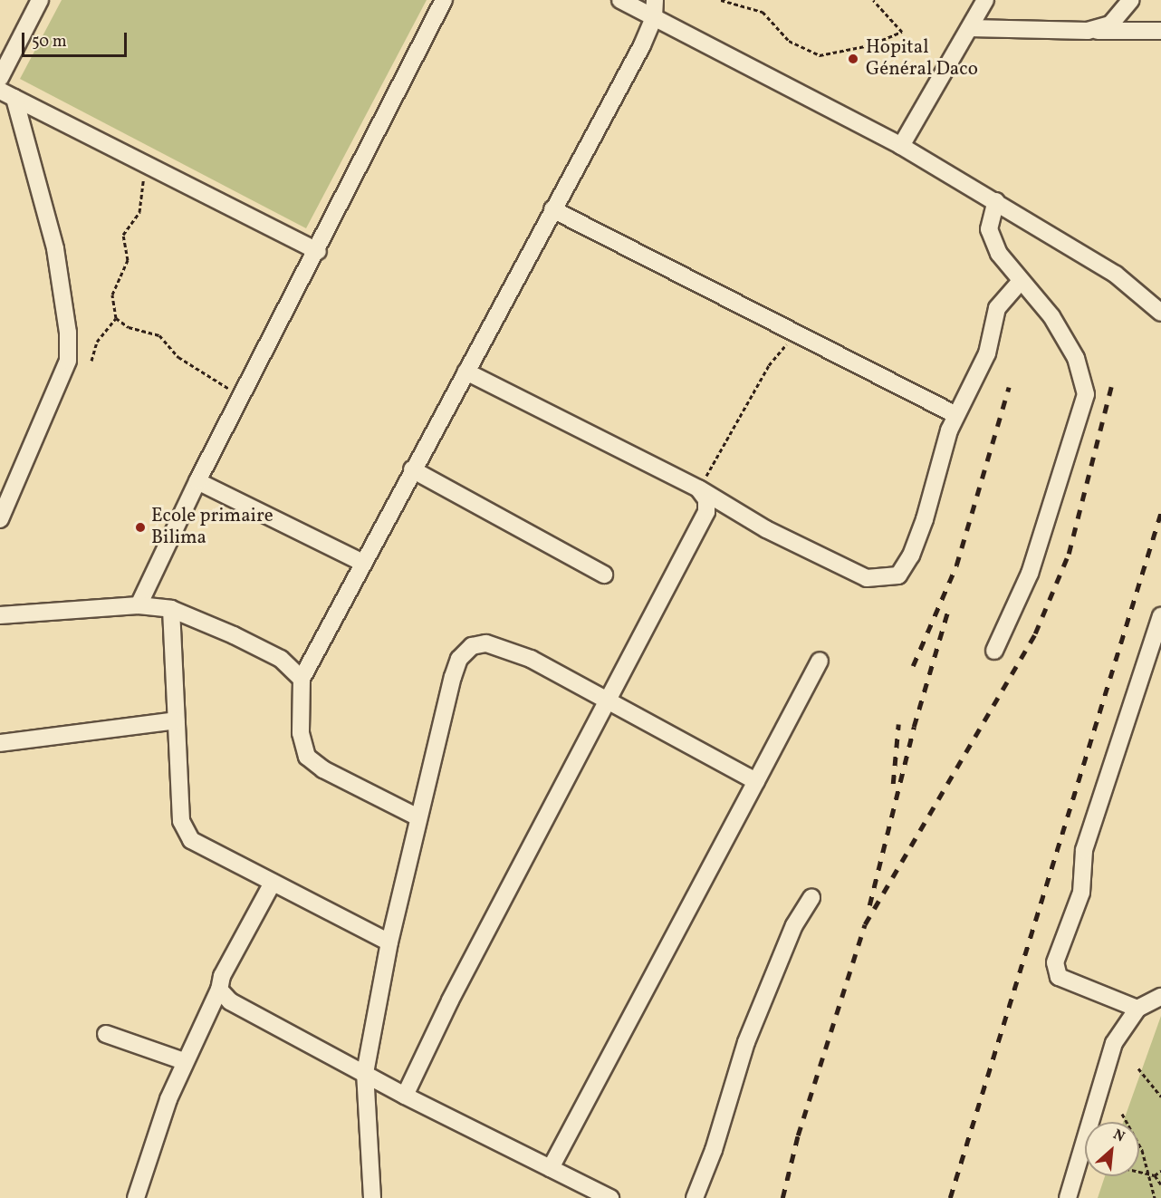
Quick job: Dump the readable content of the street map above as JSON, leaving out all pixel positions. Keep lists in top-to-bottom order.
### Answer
{
  "places": ["Hopital Général Daco", "Ecole primaire Bilima"],
  "scale_bar": "50 m",
  "north": "top right"
}
